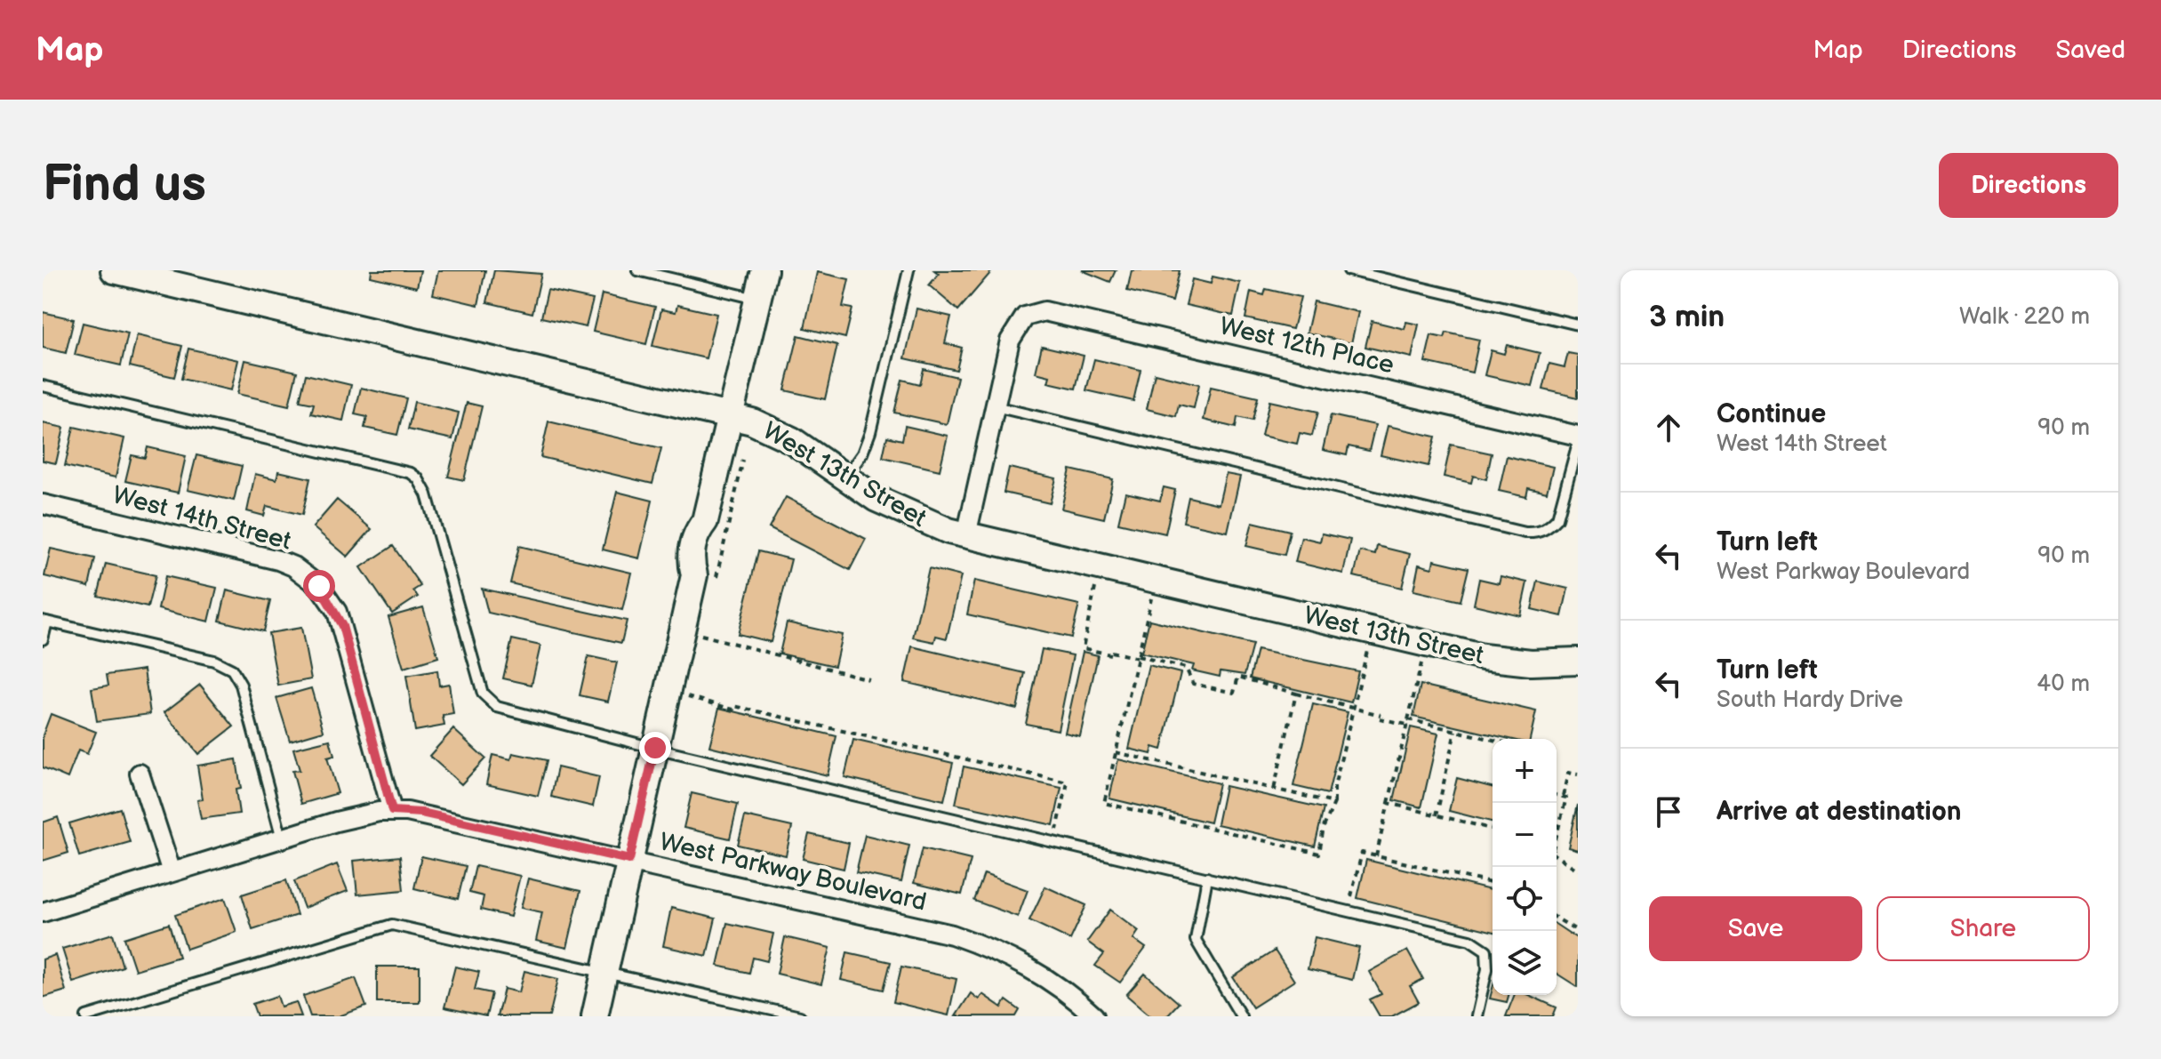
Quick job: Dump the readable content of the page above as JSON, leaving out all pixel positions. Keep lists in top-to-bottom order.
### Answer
{
  "streets": {
    "street": [
      "West 12th Place",
      "West 13th Street",
      "West 14th Street",
      "West Parkway Boulevard"
    ]
  },
  "crossings": [
    ["West 14th Street", "West Parkway Boulevard"]
  ],
  "page": {
    "header": "Map",
    "nav": ["Map", "Directions", "Saved"],
    "buttons": [
      "Directions",
      ["Save", "Share"]
    ],
    "title": "Find us",
    "heading": ["3 min", "Walk · 220 m"],
    "list": [
      ["Continue", "West 14th Street", "90 m"],
      ["Turn left", "West Parkway Boulevard", "90 m"],
      ["Turn left", "South Hardy Drive", "40 m"],
      "Arrive at destination"
    ],
    "map_buttons": ["+", "−"]
  }
}
